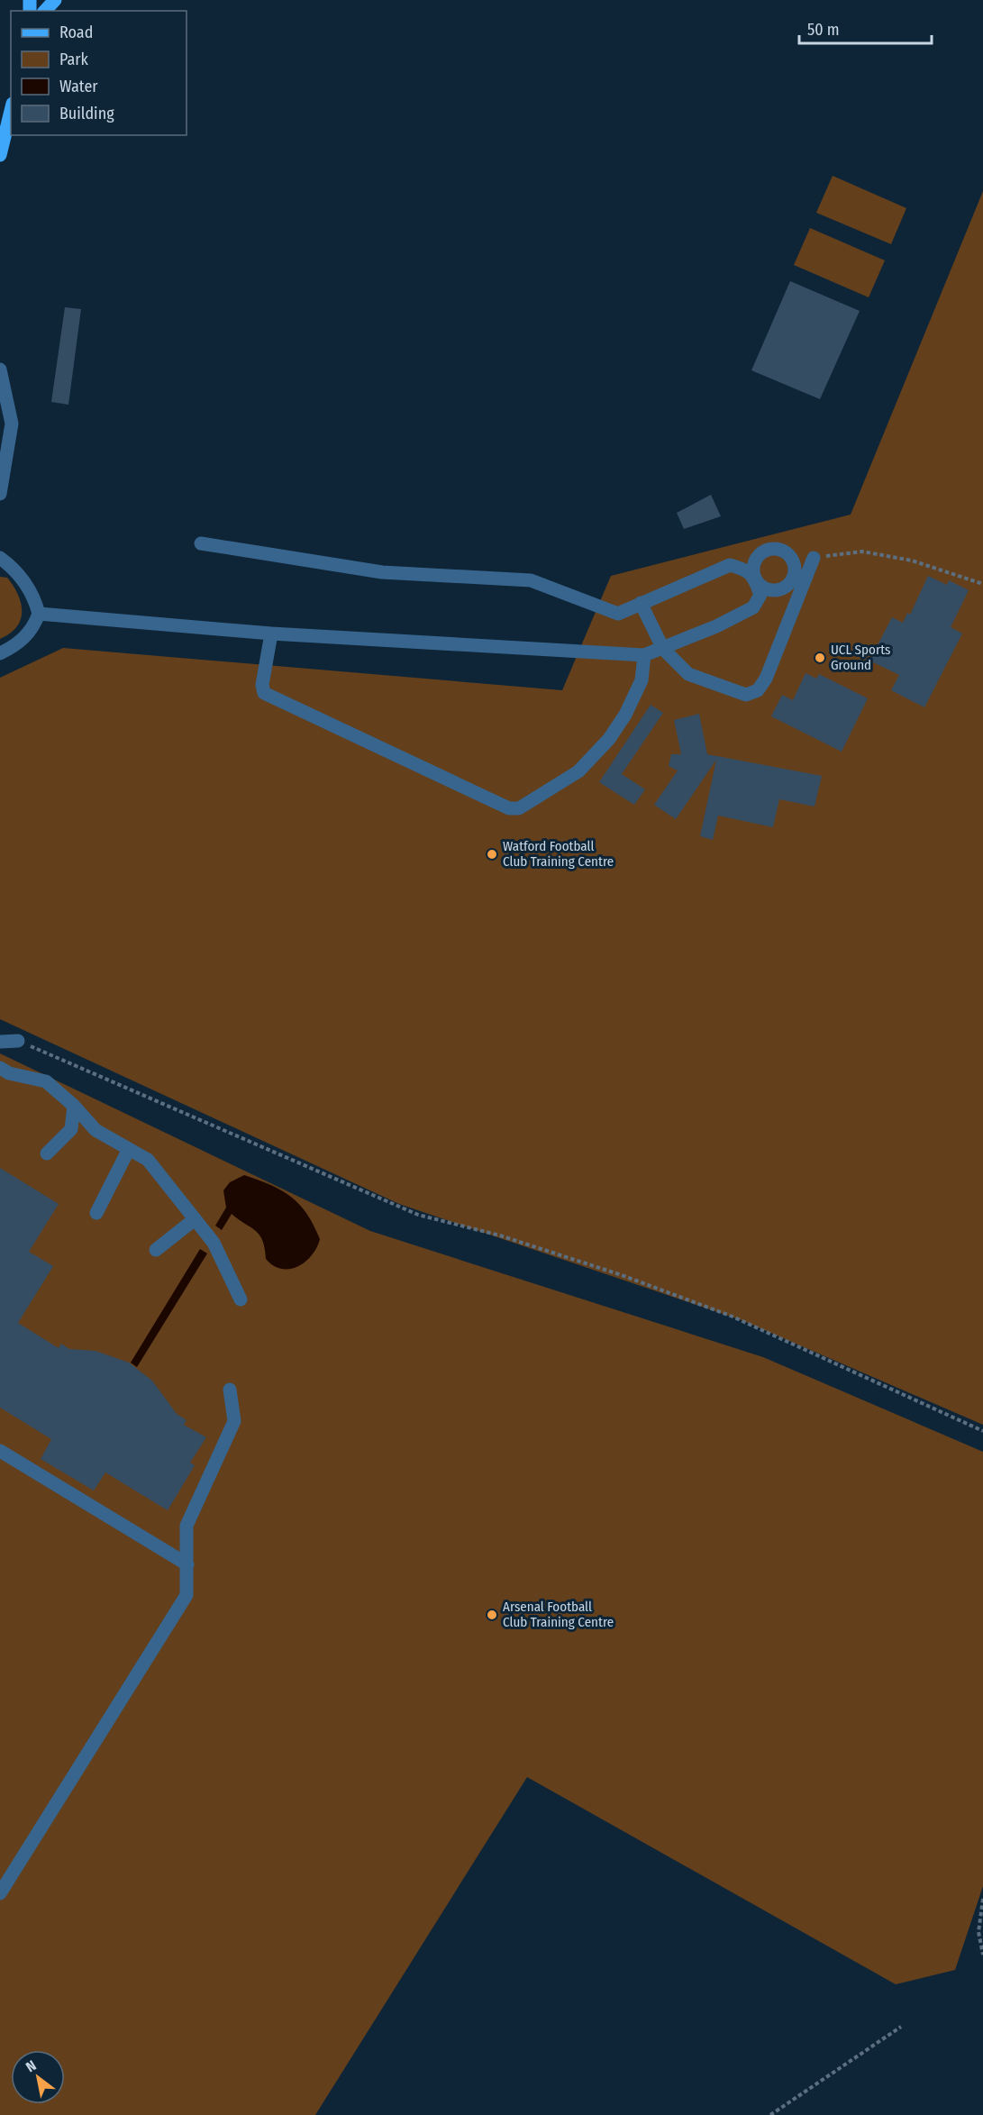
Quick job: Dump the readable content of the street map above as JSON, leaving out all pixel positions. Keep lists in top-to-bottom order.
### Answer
{
  "places": ["UCL Sports Ground", "Watford Football Club Training Centre", "Arsenal Football Club Training Centre"],
  "legend": [
    "Road",
    "Park",
    "Water",
    "Building"
  ],
  "scale_bar": "50 m",
  "north": "top left"
}
